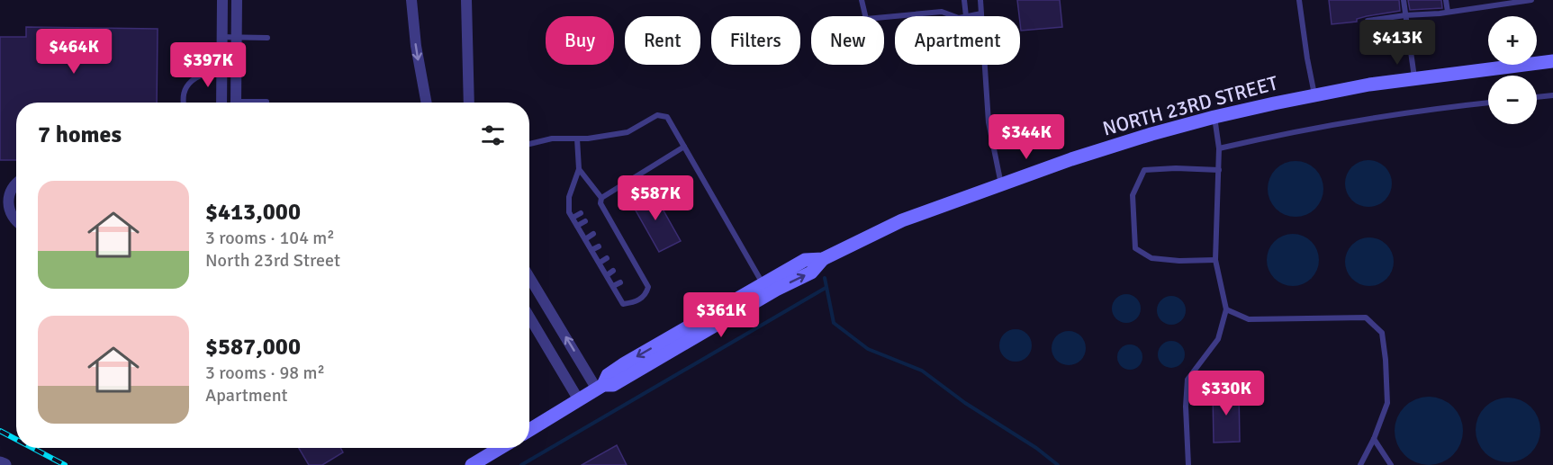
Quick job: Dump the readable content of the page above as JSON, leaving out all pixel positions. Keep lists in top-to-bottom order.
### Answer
{
  "streets": {
    "main road": ["NORTH 23RD STREET"]
  },
  "page": {
    "map_buttons": ["+", "−"],
    "chip": [
      "Buy",
      "Rent",
      "Filters",
      "New",
      "Apartment"
    ],
    "price": [
      "$413K",
      "$464K",
      "$397K",
      "$344K",
      "$587K",
      "$361K",
      "$330K"
    ],
    "heading": "7 homes",
    "list": [
      {
        "name": "$413,000",
        "note": "3 rooms · 104 m² · North 23rd Street"
      },
      {
        "name": "$587,000",
        "note": "3 rooms · 98 m² · Apartment"
      }
    ]
  }
}
